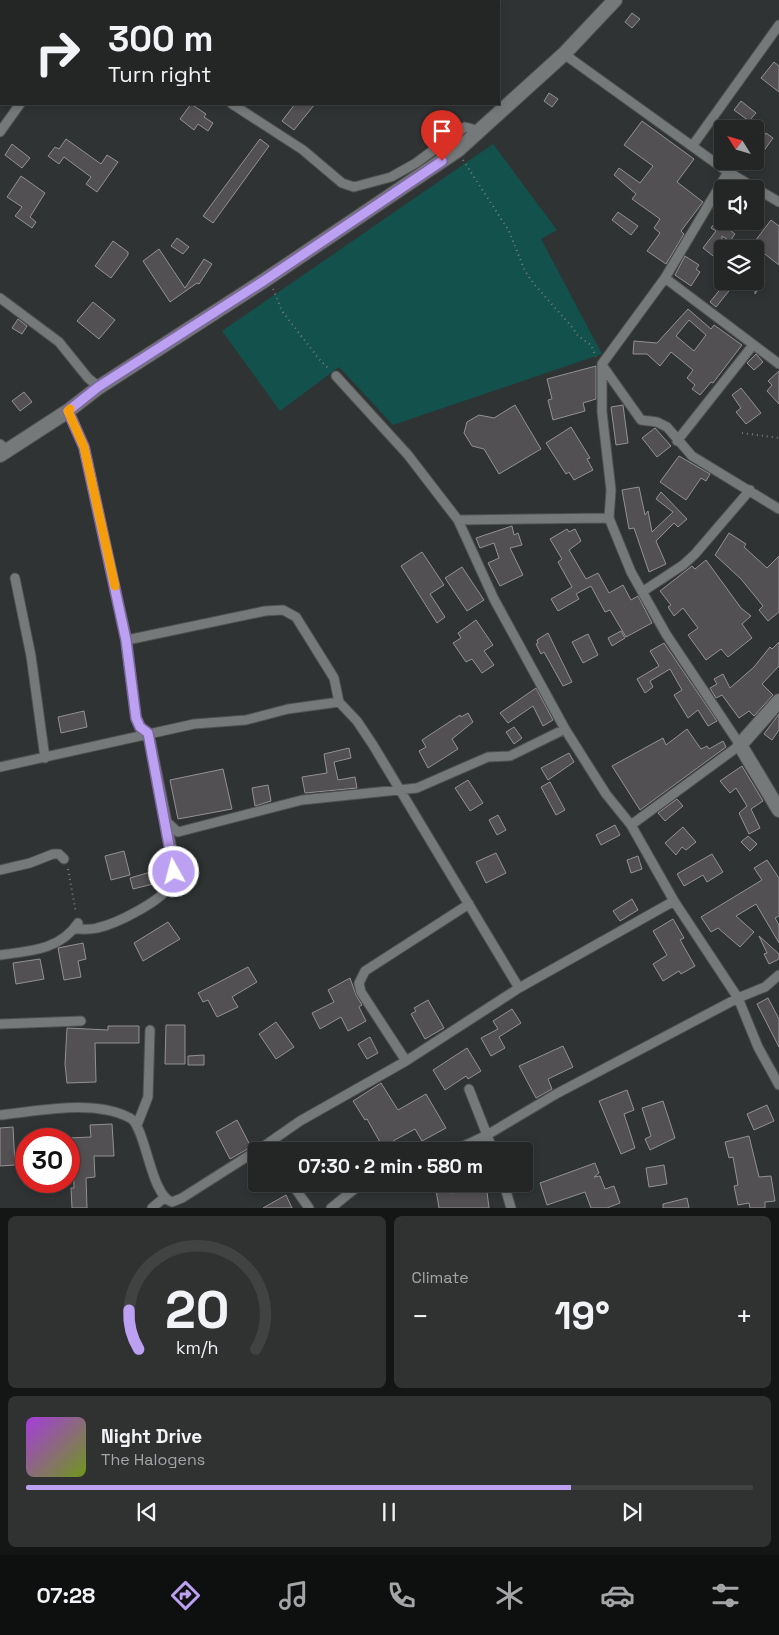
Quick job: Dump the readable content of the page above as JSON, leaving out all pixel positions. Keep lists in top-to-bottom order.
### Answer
{
  "north": "top left",
  "page": {
    "turn": ["300 m", "Turn right"],
    "limit": "30",
    "trip": "07:30 · 2 min · 580 m",
    "tile": "Climate",
    "heat": ["−", "19°", "+"],
    "song": ["Night Drive", "The Halogens"],
    "tabs": "07:28",
    "gauge": ["20", "km/h"]
  }
}
